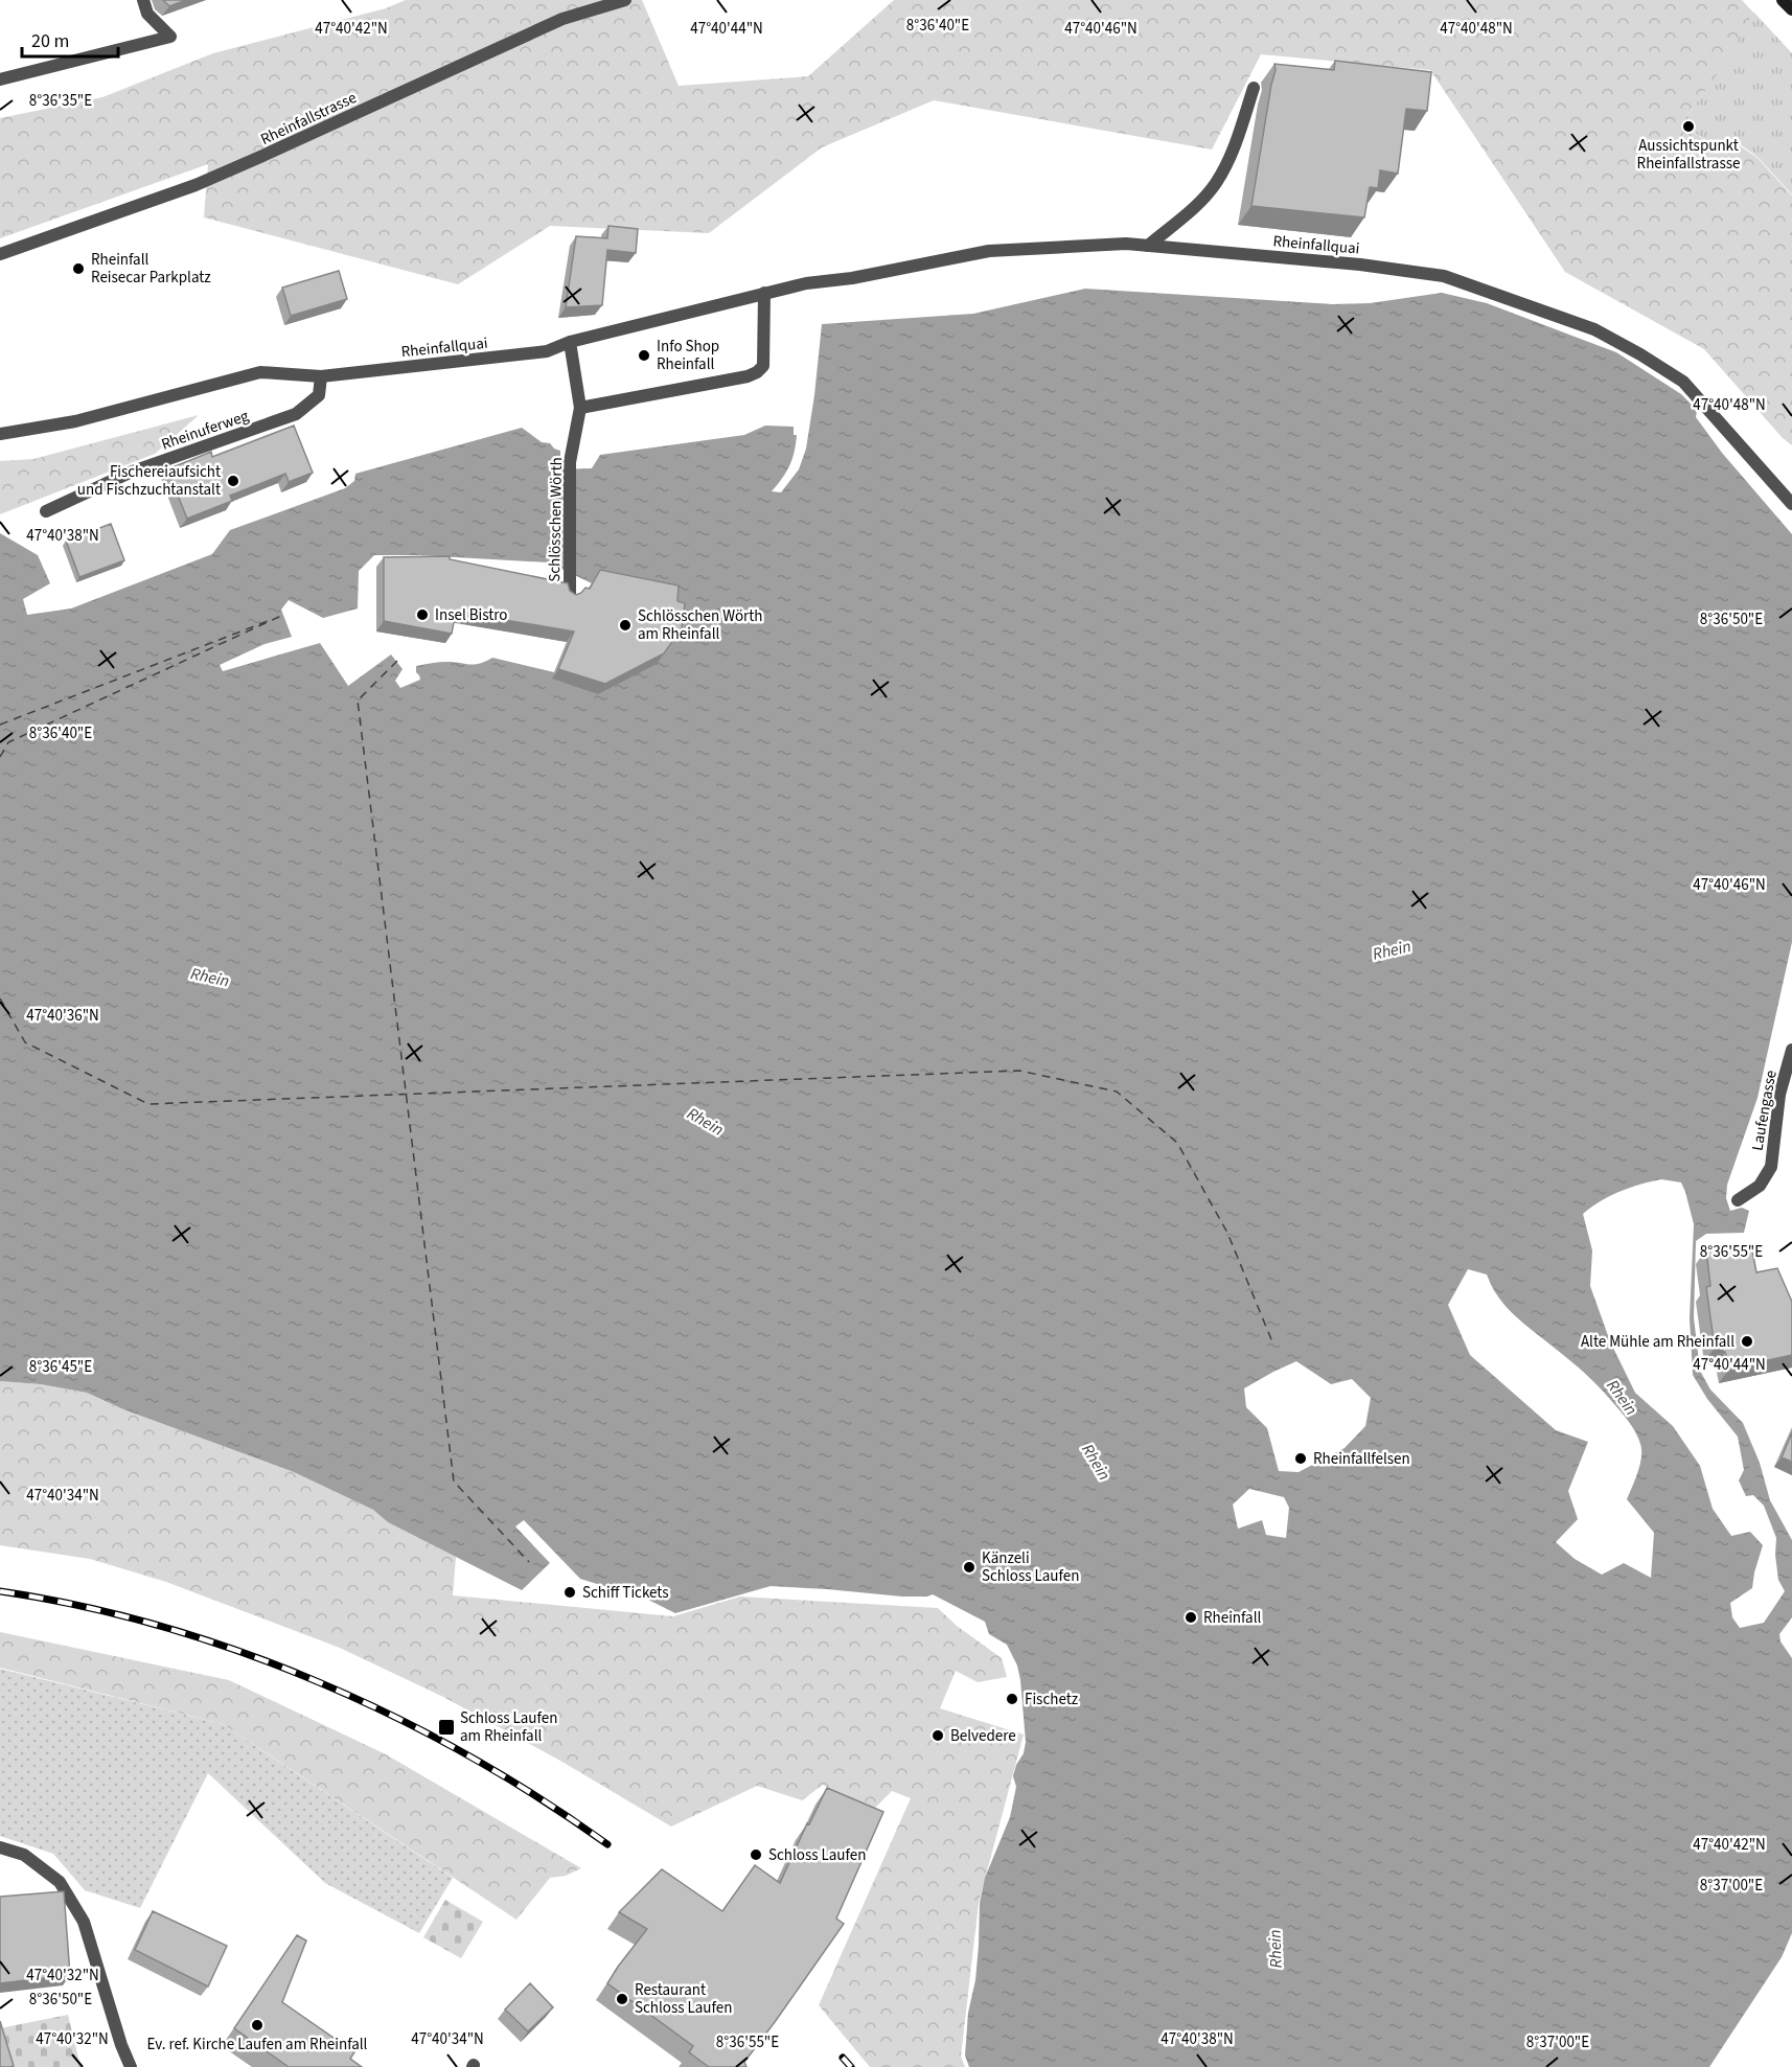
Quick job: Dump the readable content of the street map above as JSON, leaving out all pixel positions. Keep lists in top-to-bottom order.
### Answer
{
  "streets": {
    "street": [
      "Rheinfallstrasse",
      "Rheinfallquai",
      "Rheinuferweg",
      "Schlösschen Wörth",
      "Laufengasse"
    ]
  },
  "crossings": [
    ["Rheinfallquai", "Rheinuferweg"]
  ],
  "water": ["Rhein"],
  "places": {
    "other": [
      "Aussichtspunkt Rheinfallstrasse",
      "Rheinfall Reisecar Parkplatz",
      "Info Shop Rheinfall",
      "Fischereiaufsicht und Fischzuchtanstalt",
      "Insel Bistro",
      "Schlösschen Wörth am Rheinfall",
      "Alte Mühle am Rheinfall",
      "Rheinfallfelsen",
      "Känzeli Schloss Laufen",
      "Schiff Tickets",
      "Rheinfall",
      "Fischetz",
      "Belvedere",
      "Schloss Laufen",
      "Restaurant Schloss Laufen",
      "Ev. ref. Kirche Laufen am Rheinfall"
    ],
    "transit": ["Schloss Laufen am Rheinfall"]
  },
  "scale_bar": "20 m",
  "coordinates": [
    "8°36'40\"E",
    "47°40'42\"N",
    "47°40'46\"N",
    "47°40'44\"N",
    "47°40'48\"N",
    "8°36'35\"E",
    "47°40'38\"N",
    "8°36'50\"E",
    "47°40'36\"N",
    "8°36'55\"E",
    "8°36'45\"E",
    "47°40'34\"N",
    "8°37'00\"E",
    "47°40'32\"N"
  ]
}
